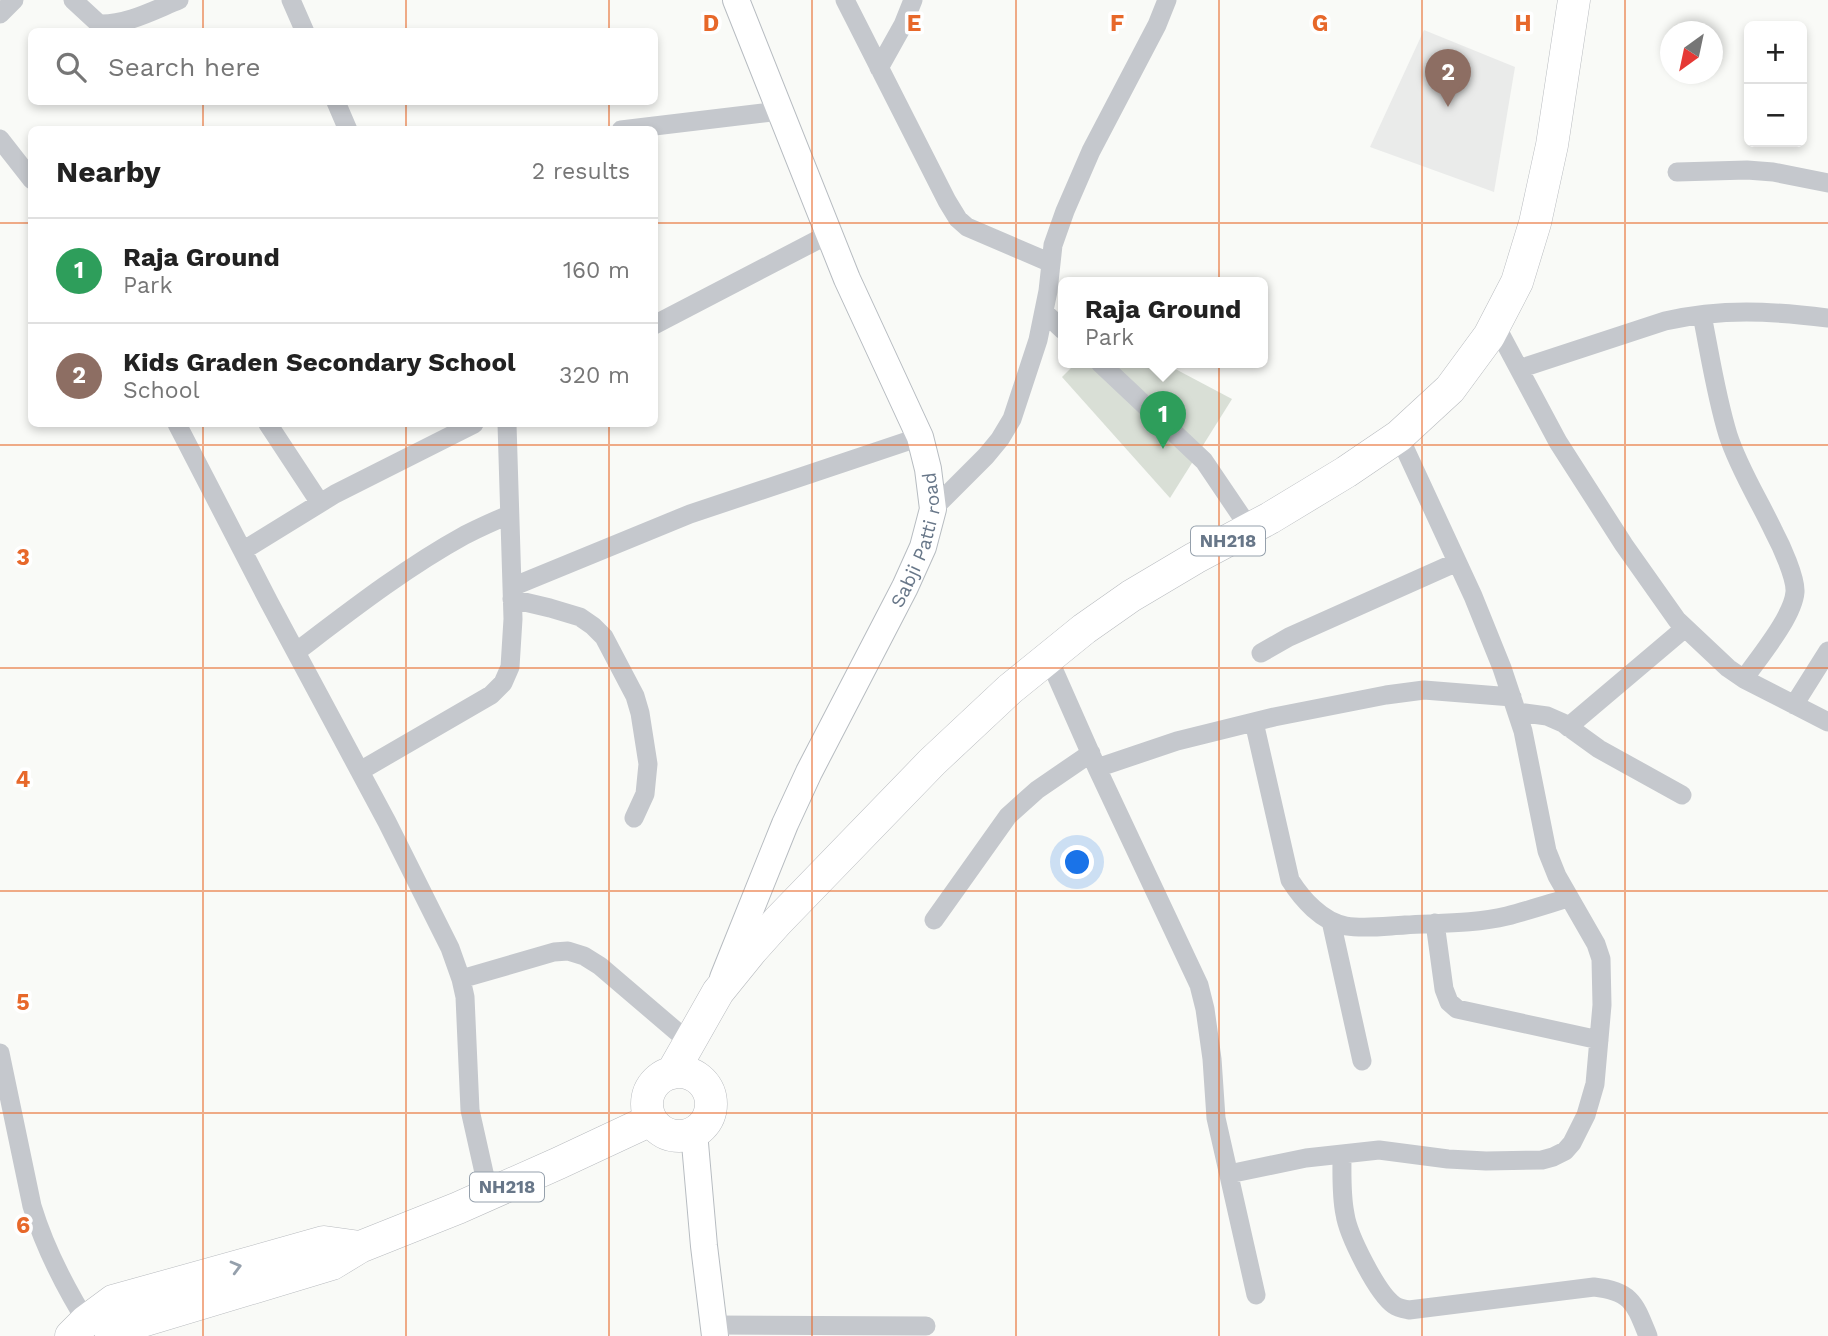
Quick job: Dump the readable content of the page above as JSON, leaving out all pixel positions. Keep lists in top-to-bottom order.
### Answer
{
  "streets": {
    "highway": ["NH218"],
    "main road": ["Sabji Patti road"]
  },
  "crossings": [
    ["Sabji Patti road", "NH218"]
  ],
  "north": "bottom left",
  "page": {
    "map_buttons": ["+", "−"],
    "search": "Search here",
    "pins": ["2", "1"],
    "heading": ["Nearby", "2 results"],
    "list": [
      {
        "mark": "1",
        "name": "Raja Ground",
        "note": "Park",
        "value": "160 m"
      },
      {
        "mark": "2",
        "name": "Kids Graden Secondary School",
        "note": "School",
        "value": "320 m"
      }
    ],
    "popup": ["Raja Ground", "Park"]
  },
  "grid": {
    "columns": [
      "D",
      "E",
      "F",
      "G",
      "H"
    ],
    "rows": [
      "3",
      "4",
      "5",
      "6"
    ]
  }
}
